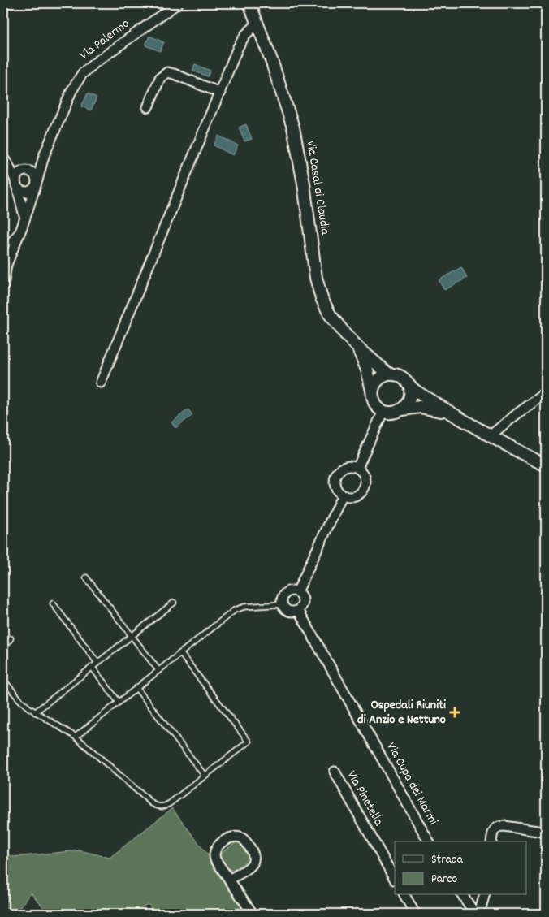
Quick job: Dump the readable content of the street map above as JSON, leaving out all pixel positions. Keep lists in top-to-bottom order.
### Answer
{
  "streets": {
    "street": [
      "Via Palermo",
      "Via Casal di Claudia",
      "Via Cupa dei Marmi",
      "Via Pinetella"
    ]
  },
  "places": {
    "health": ["Ospedali Riuniti di Anzio e Nettuno"]
  },
  "legend": ["Strada", "Parco"]
}
